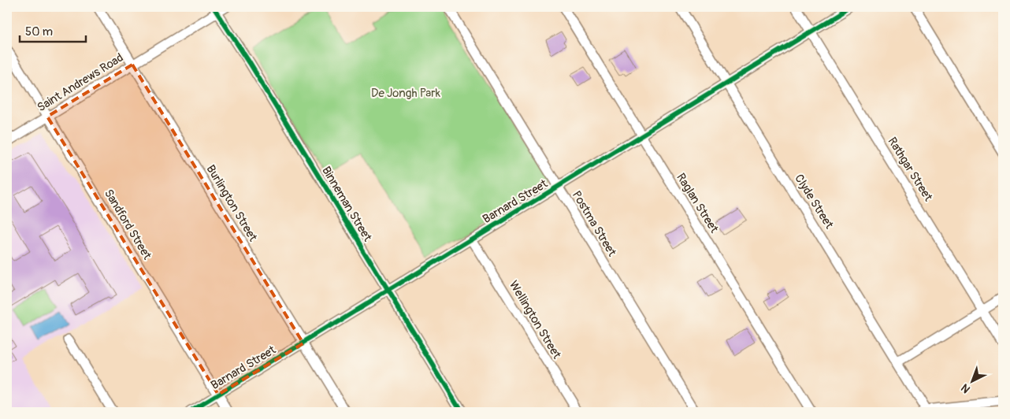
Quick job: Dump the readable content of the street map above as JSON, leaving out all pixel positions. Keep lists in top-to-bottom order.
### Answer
{
  "streets": {
    "street": [
      "Saint Andrews Road",
      "Rathgar Street",
      "Barnard Street",
      "Clyde Street",
      "Burlington Street",
      "Raglan Street",
      "Binneman Street",
      "Postma Street",
      "Sandford Street",
      "Wellington Street"
    ]
  },
  "crossings": [
    ["Saint Andrews Road", "Burlington Street"],
    ["Saint Andrews Road", "Binneman Street"],
    ["Saint Andrews Road", "Sandford Street"],
    ["Rathgar Street", "Barnard Street"],
    ["Barnard Street", "Clyde Street"],
    ["Barnard Street", "Burlington Street"],
    ["Barnard Street", "Raglan Street"],
    ["Barnard Street", "Binneman Street"],
    ["Barnard Street", "Postma Street"],
    ["Barnard Street", "Sandford Street"],
    ["Barnard Street", "Wellington Street"]
  ],
  "parks": ["De Jongh Park"],
  "scale_bar": "50 m",
  "north": "bottom left"
}
